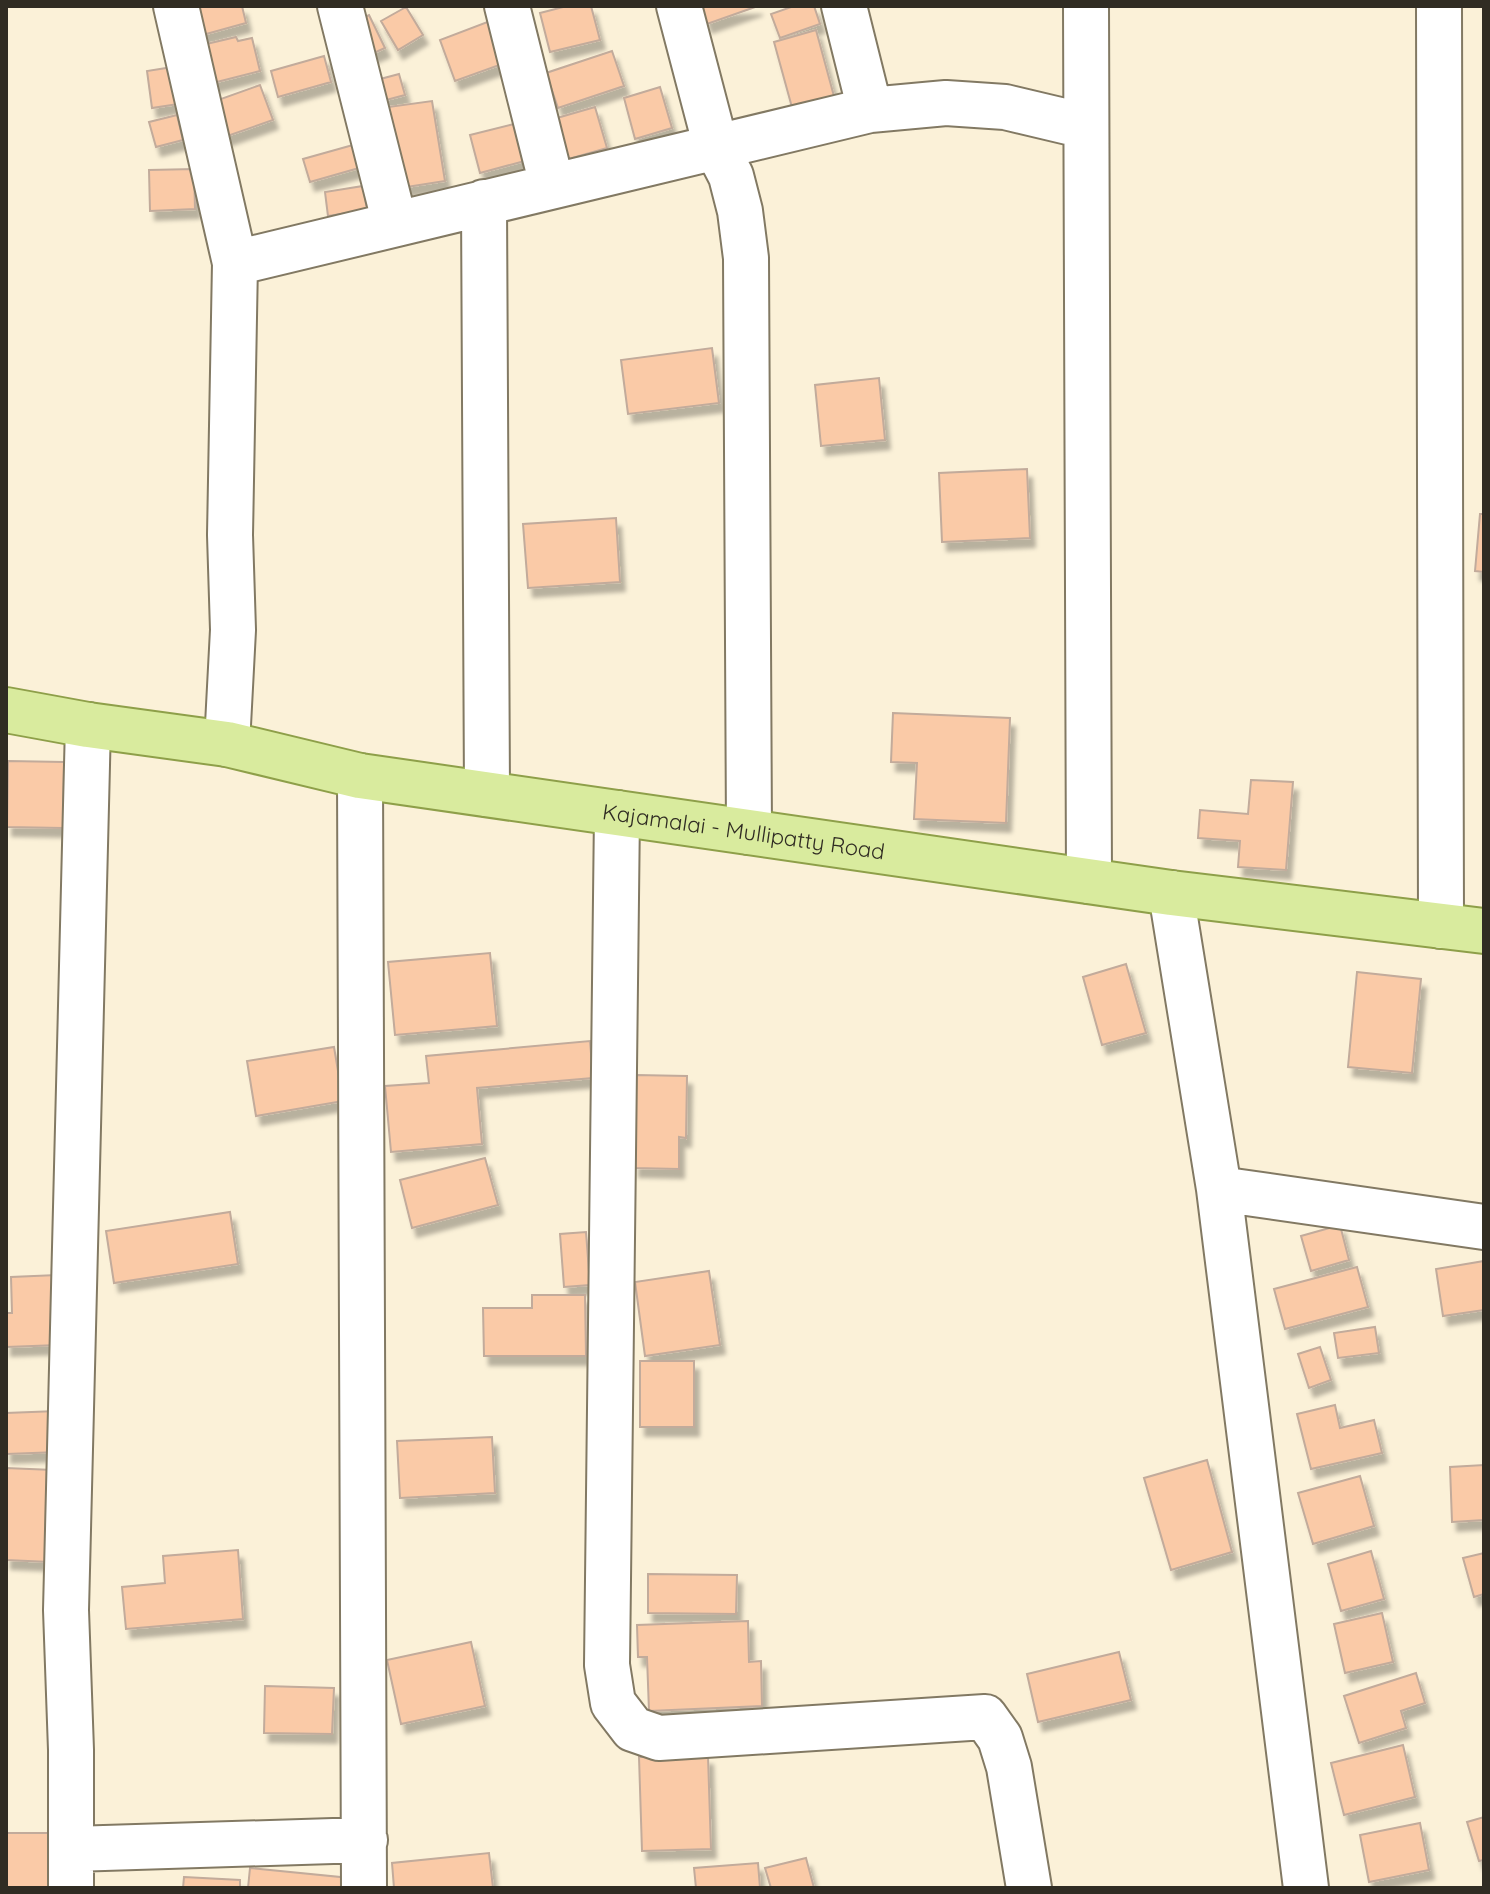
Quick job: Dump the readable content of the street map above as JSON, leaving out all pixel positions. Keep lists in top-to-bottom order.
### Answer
{
  "streets": {
    "main road": ["Kajamalai - Mullipatty Road"]
  }
}
